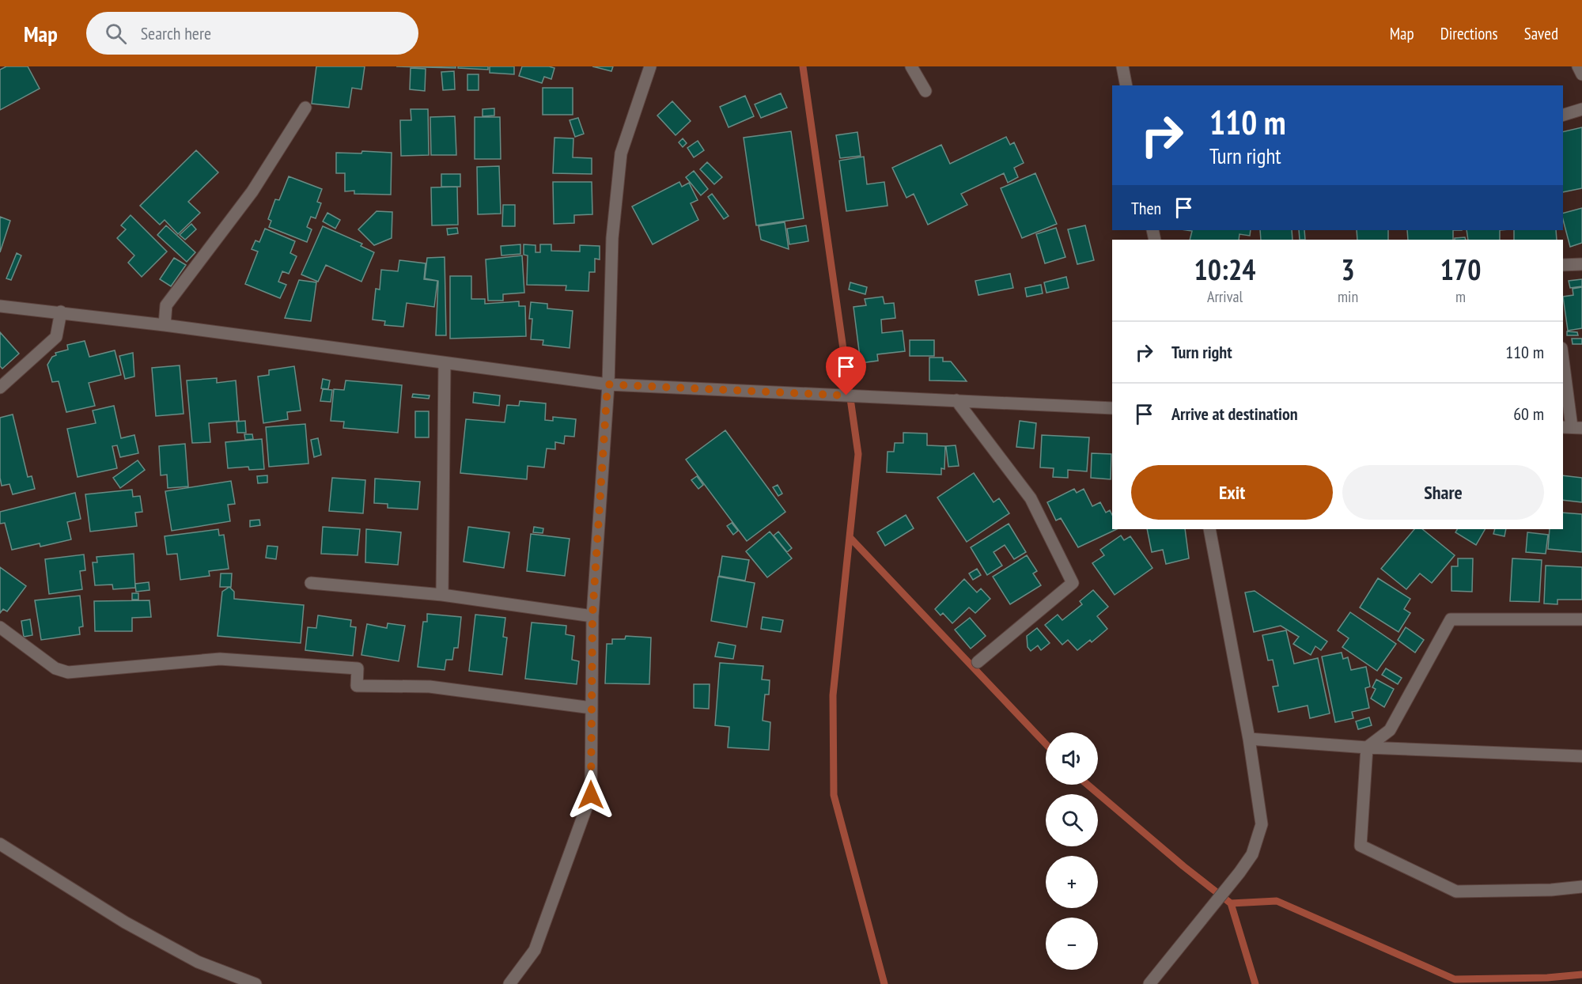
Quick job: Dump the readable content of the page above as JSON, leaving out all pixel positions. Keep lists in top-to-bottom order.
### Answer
{
  "page": {
    "header": "Map",
    "search": "Search here",
    "nav": ["Map", "Directions", "Saved"],
    "turn": ["110 m", "Turn right"],
    "then": "Then",
    "eta": [
      "10:24",
      "Arrival",
      "3",
      "min",
      "170",
      "m"
    ],
    "list": [
      {
        "name": "Turn right",
        "value": "110 m"
      },
      {
        "name": "Arrive at destination",
        "value": "60 m"
      }
    ],
    "buttons": ["Exit", "Share"],
    "map_buttons": ["+", "−"]
  }
}
